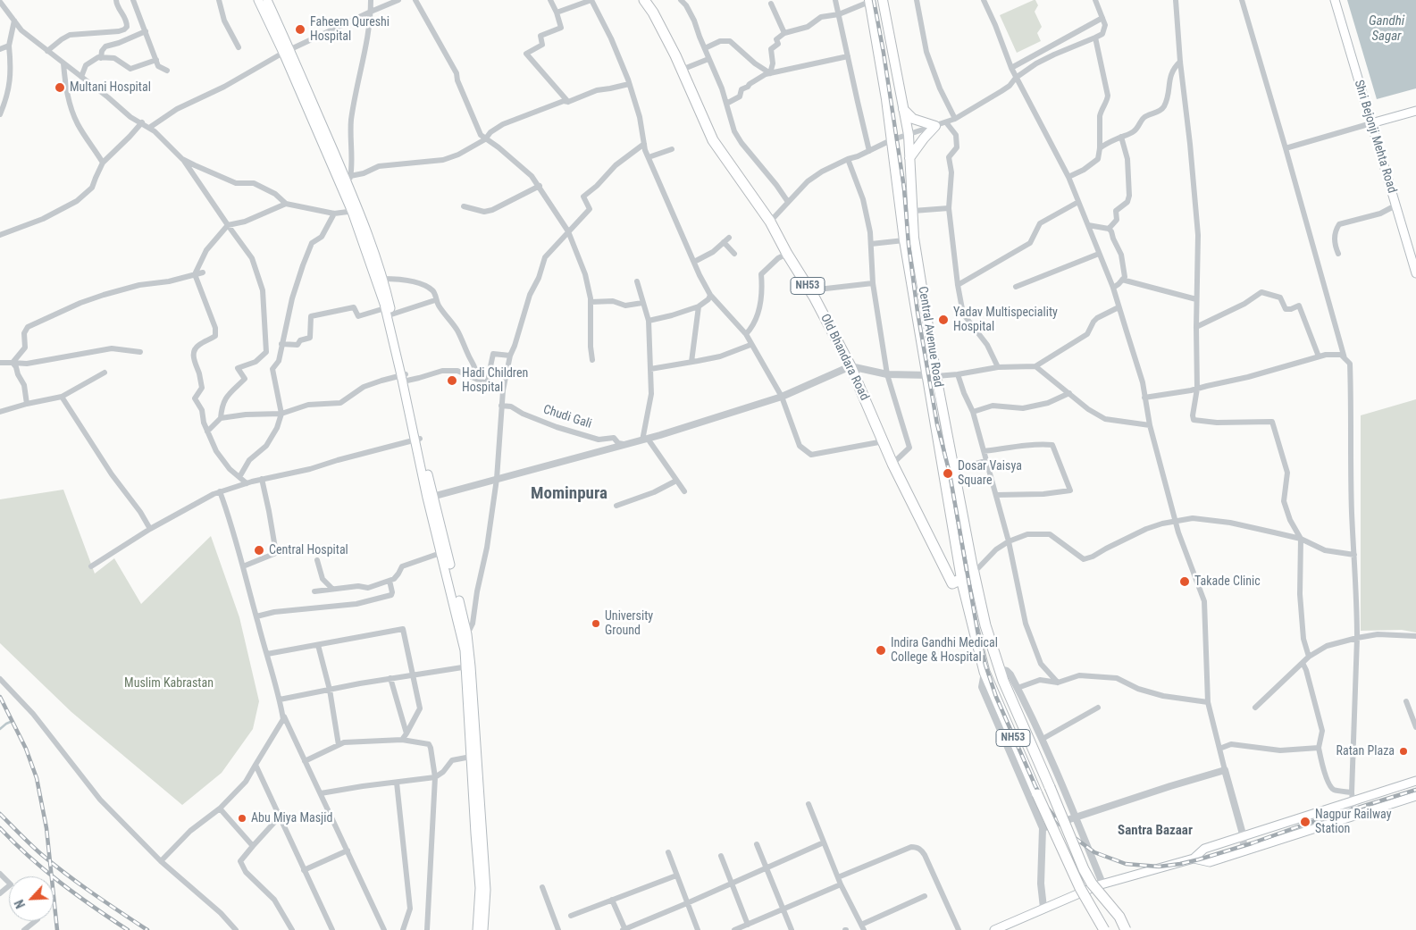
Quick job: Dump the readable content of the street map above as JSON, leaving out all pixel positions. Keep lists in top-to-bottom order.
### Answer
{
  "streets": {
    "highway": ["NH53", "Central Avenue Road", "Old Bhandara Road"],
    "main road": ["Shri Bejonji Mehta Road"],
    "street": ["Chudi Gali"]
  },
  "crossings": [
    ["NH53", "Central Avenue Road"],
    ["NH53", "Old Bhandara Road"],
    ["Central Avenue Road", "Old Bhandara Road"]
  ],
  "districts": ["Mominpura", "Santra Bazaar"],
  "water": ["Gandhi Sagar"],
  "parks": ["Muslim Kabrastan"],
  "places": [
    "Faheem Qureshi Hospital",
    "Multani Hospital",
    "Yadav Multispeciality Hospital",
    "Hadi Children Hospital",
    "Dosar Vaisya Square",
    "Central Hospital",
    "Takade Clinic",
    "University Ground",
    "Indira Gandhi Medical College & Hospital",
    "Ratan Plaza",
    "Abu Miya Masjid",
    "Nagpur Railway Station"
  ],
  "north": "bottom left"
}
